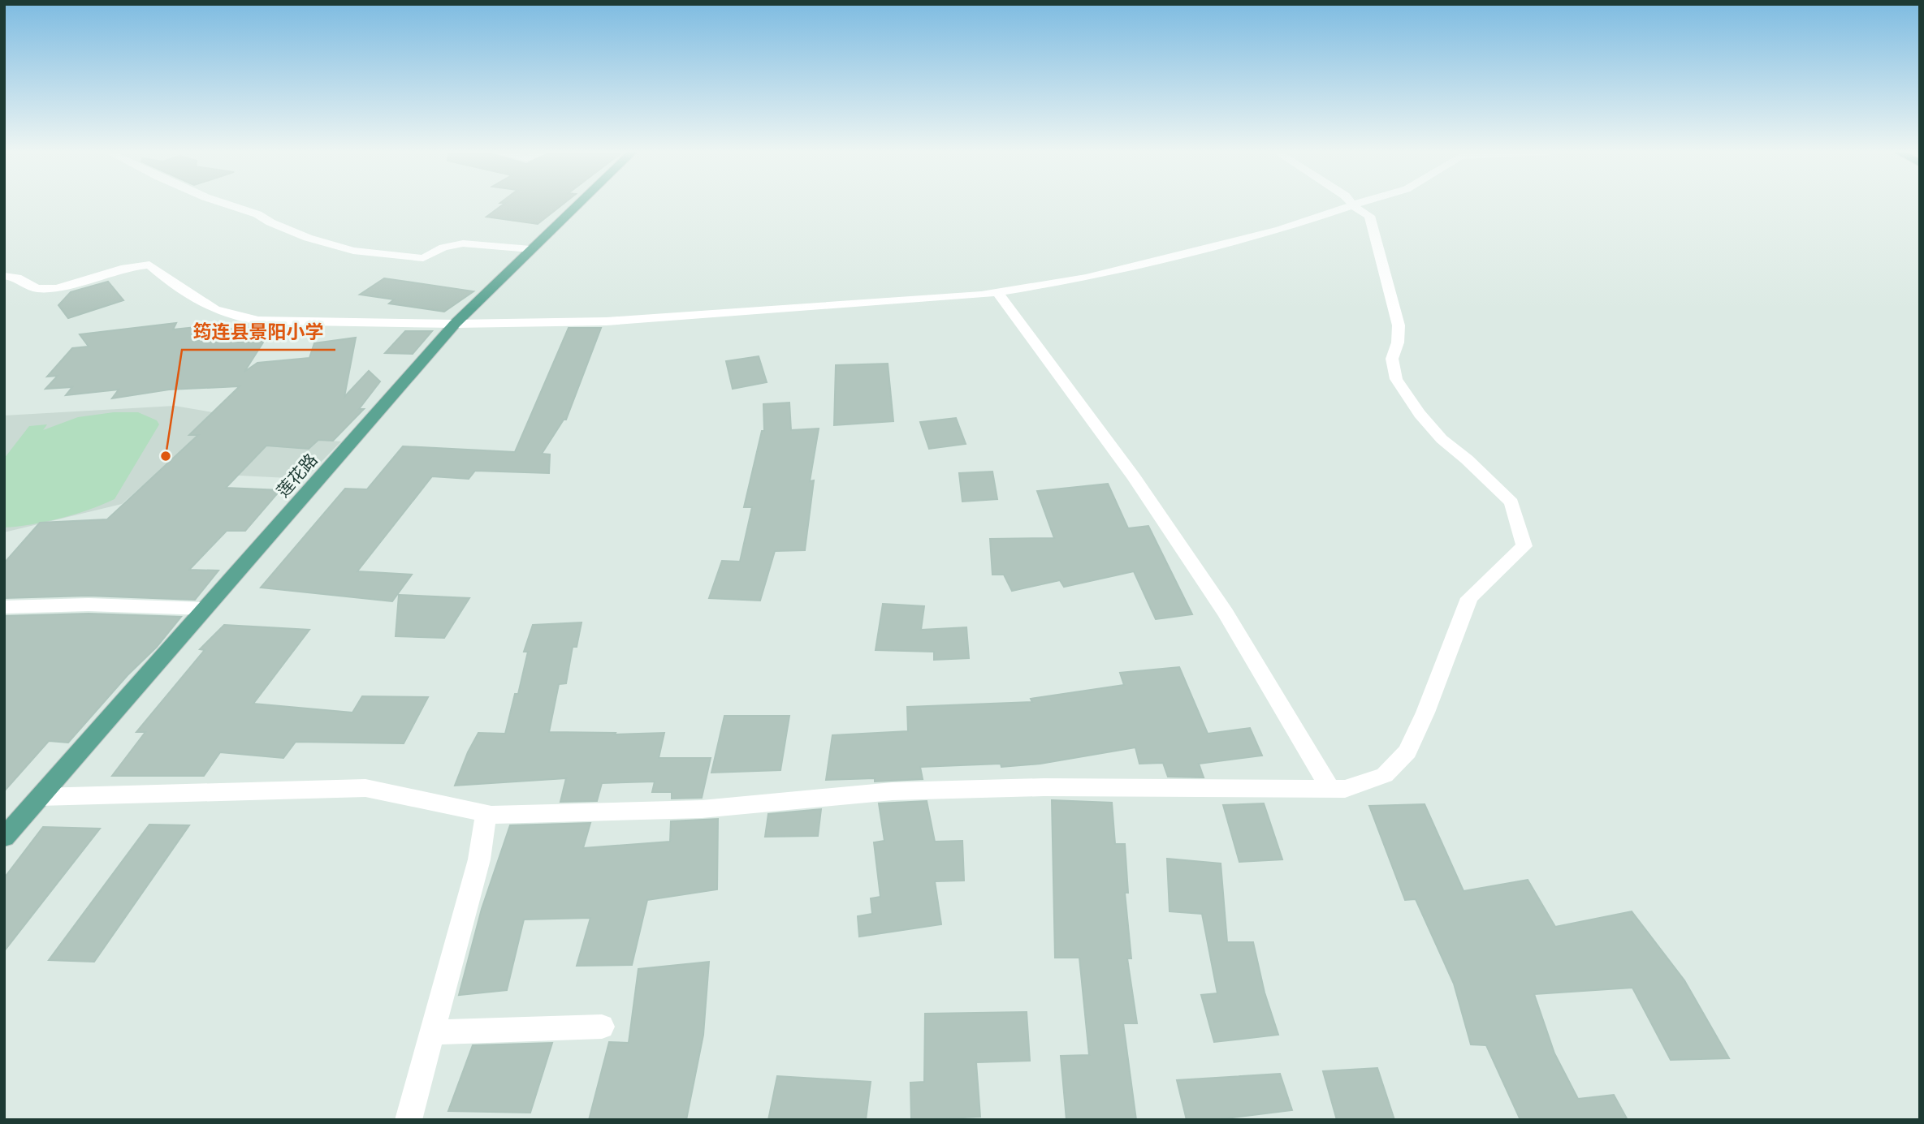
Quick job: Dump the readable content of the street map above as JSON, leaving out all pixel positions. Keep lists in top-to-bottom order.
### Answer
{
  "streets": {
    "main road": ["莲花路"]
  },
  "places": ["筠连县景阳小学"]
}
